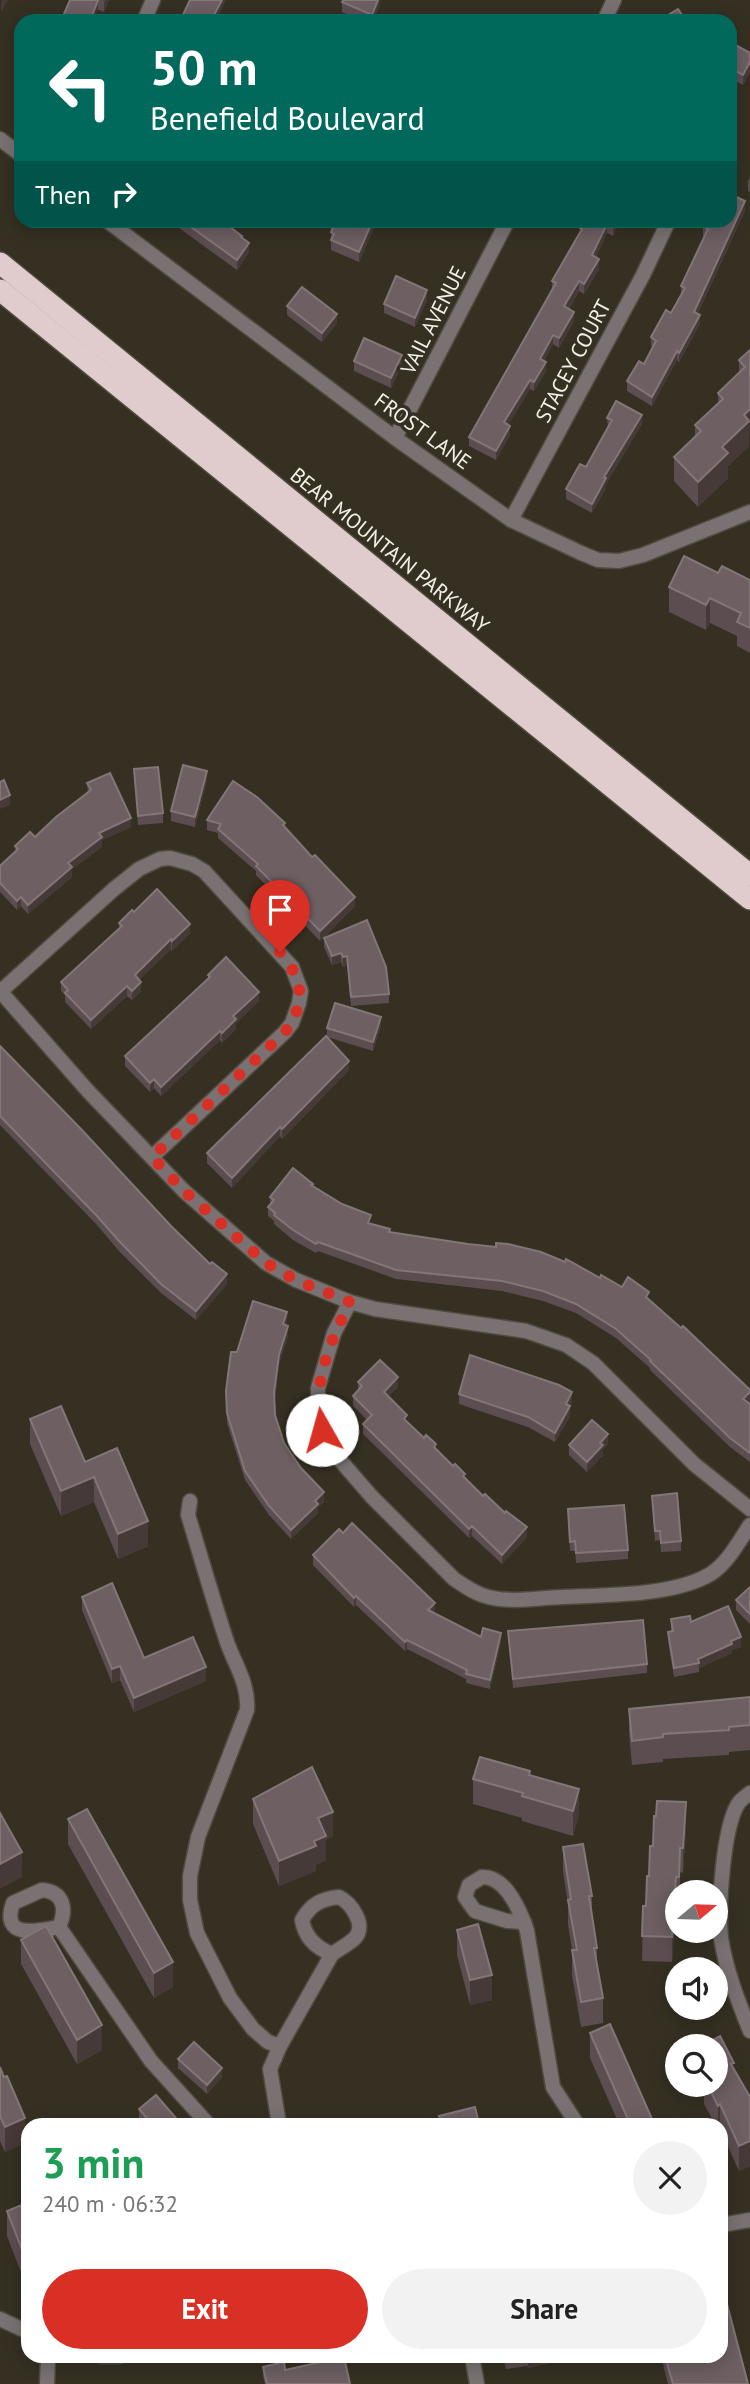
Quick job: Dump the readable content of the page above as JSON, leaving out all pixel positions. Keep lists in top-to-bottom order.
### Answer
{
  "streets": {
    "highway": ["BEAR MOUNTAIN PARKWAY"],
    "street": ["VAIL AVENUE", "STACEY COURT", "FROST LANE"]
  },
  "crossings": [
    ["VAIL AVENUE", "FROST LANE"],
    ["STACEY COURT", "FROST LANE"]
  ],
  "north": "right",
  "page": {
    "turn": ["50 m", "Benefield Boulevard"],
    "then": "Then",
    "heading": ["3 min", "240 m · 06:32"],
    "buttons": ["Exit", "Share"]
  }
}
